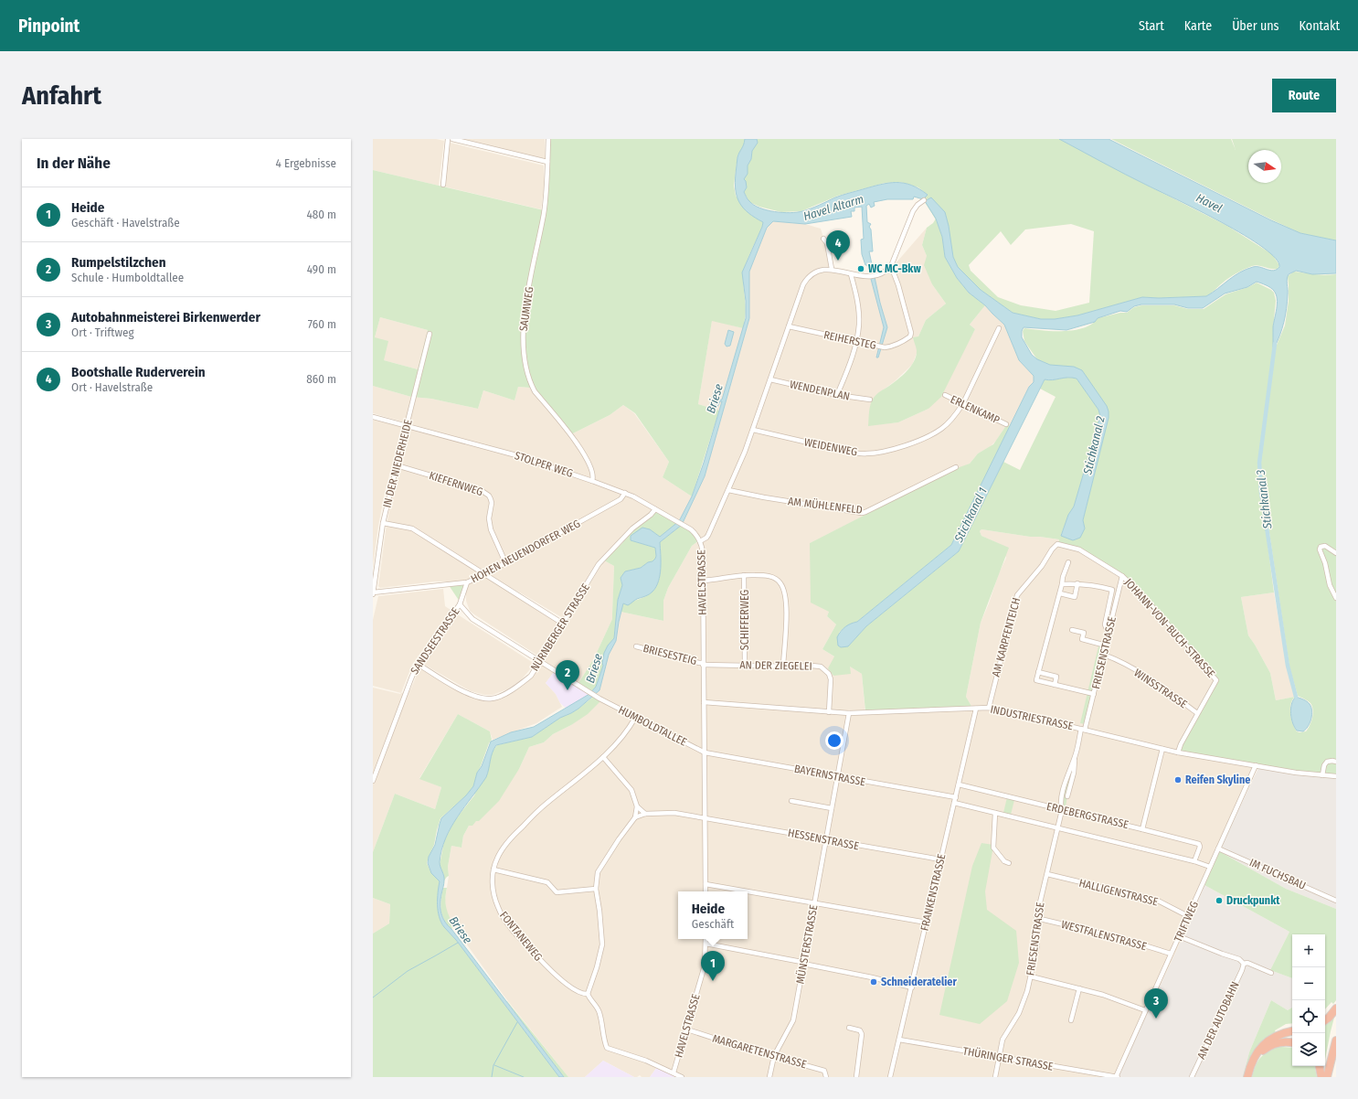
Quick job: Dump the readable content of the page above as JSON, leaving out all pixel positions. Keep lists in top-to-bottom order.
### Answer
{
  "streets": {
    "street": [
      "SAUMWEG",
      "REIHERSTEG",
      "WENDENPLAN",
      "ERLENKAMP",
      "WEIDENWEG",
      "IN DER NIEDERHEIDE",
      "STOLPER WEG",
      "KIEFERNWEG",
      "AM MÜHLENFELD",
      "HOHEN NEUENDORFER WEG",
      "HAVELSTRASSE",
      "SCHIFFERWEG",
      "NÜRNBERGER STRASSE",
      "JOHANN-VON-BUCH-STRASSE",
      "AM KARPFENTEICH",
      "SANDSEESTRASSE",
      "FRIESENSTRASSE",
      "BRIESESTEIG",
      "AN DER ZIEGELEI",
      "WINSSTRASSE",
      "INDUSTRIESTRASSE",
      "HUMBOLDTALLEE",
      "BAYERNSTRASSE",
      "ERDEBERGSTRASSE",
      "HESSENSTRASSE",
      "IM FUCHSBAU",
      "FRANKENSTRASSE",
      "HALLIGENSTRASSE",
      "TRIFTWEG",
      "WESTFALENSTRASSE",
      "FONTANEWEG",
      "MÜNSTERSTRASSE",
      "AN DER AUTOBAHN",
      "MARGARETENSTRASSE",
      "THÜRINGER STRASSE"
    ]
  },
  "crossings": [
    ["SAUMWEG", "STOLPER WEG"],
    ["REIHERSTEG", "HAVELSTRASSE"],
    ["WENDENPLAN", "HAVELSTRASSE"],
    ["ERLENKAMP", "WEIDENWEG"],
    ["WEIDENWEG", "HAVELSTRASSE"],
    ["IN DER NIEDERHEIDE", "STOLPER WEG"],
    ["IN DER NIEDERHEIDE", "KIEFERNWEG"],
    ["IN DER NIEDERHEIDE", "HOHEN NEUENDORFER WEG"],
    ["STOLPER WEG", "HOHEN NEUENDORFER WEG"],
    ["STOLPER WEG", "HAVELSTRASSE"],
    ["STOLPER WEG", "NÜRNBERGER STRASSE"],
    ["KIEFERNWEG", "HOHEN NEUENDORFER WEG"],
    ["AM MÜHLENFELD", "HAVELSTRASSE"],
    ["HAVELSTRASSE", "BRIESESTEIG"],
    ["HAVELSTRASSE", "AN DER ZIEGELEI"],
    ["HAVELSTRASSE", "INDUSTRIESTRASSE"],
    ["HAVELSTRASSE", "HUMBOLDTALLEE"],
    ["HAVELSTRASSE", "BAYERNSTRASSE"],
    ["HAVELSTRASSE", "HESSENSTRASSE"],
    ["HAVELSTRASSE", "MARGARETENSTRASSE"],
    ["SCHIFFERWEG", "AN DER ZIEGELEI"],
    ["NÜRNBERGER STRASSE", "SANDSEESTRASSE"],
    ["NÜRNBERGER STRASSE", "HUMBOLDTALLEE"],
    ["JOHANN-VON-BUCH-STRASSE", "AM KARPFENTEICH"],
    ["JOHANN-VON-BUCH-STRASSE", "FRIESENSTRASSE"],
    ["JOHANN-VON-BUCH-STRASSE", "WINSSTRASSE"],
    ["AM KARPFENTEICH", "FRIESENSTRASSE"],
    ["AM KARPFENTEICH", "INDUSTRIESTRASSE"],
    ["FRIESENSTRASSE", "WINSSTRASSE"],
    ["FRIESENSTRASSE", "INDUSTRIESTRASSE"],
    ["FRIESENSTRASSE", "ERDEBERGSTRASSE"],
    ["FRIESENSTRASSE", "HALLIGENSTRASSE"],
    ["FRIESENSTRASSE", "WESTFALENSTRASSE"],
    ["FRIESENSTRASSE", "THÜRINGER STRASSE"],
    ["BRIESESTEIG", "AN DER ZIEGELEI"],
    ["AN DER ZIEGELEI", "INDUSTRIESTRASSE"],
    ["INDUSTRIESTRASSE", "FRANKENSTRASSE"],
    ["INDUSTRIESTRASSE", "TRIFTWEG"],
    ["INDUSTRIESTRASSE", "MÜNSTERSTRASSE"],
    ["HUMBOLDTALLEE", "BAYERNSTRASSE"],
    ["HUMBOLDTALLEE", "FONTANEWEG"],
    ["BAYERNSTRASSE", "FRANKENSTRASSE"],
    ["BAYERNSTRASSE", "MÜNSTERSTRASSE"],
    ["ERDEBERGSTRASSE", "FRANKENSTRASSE"],
    ["ERDEBERGSTRASSE", "TRIFTWEG"],
    ["HESSENSTRASSE", "FRANKENSTRASSE"],
    ["HESSENSTRASSE", "MÜNSTERSTRASSE"],
    ["IM FUCHSBAU", "TRIFTWEG"],
    ["FRANKENSTRASSE", "THÜRINGER STRASSE"],
    ["HALLIGENSTRASSE", "TRIFTWEG"],
    ["TRIFTWEG", "WESTFALENSTRASSE"],
    ["TRIFTWEG", "THÜRINGER STRASSE"],
    ["MÜNSTERSTRASSE", "MARGARETENSTRASSE"]
  ],
  "water": [
    "Havel",
    "Havel Altarm",
    "Briese",
    "Stichkanal 2",
    "Stichkanal 3",
    "Stichkanal 1"
  ],
  "places": [
    "WC MC-Bkw",
    "Reifen Skyline",
    "Druckpunkt",
    "Schneideratelier"
  ],
  "north": "right",
  "page": {
    "header": "Pinpoint",
    "nav": [
      "Start",
      "Karte",
      "Über uns",
      "Kontakt"
    ],
    "buttons": "Route",
    "title": "Anfahrt",
    "heading": ["In der Nähe", "4 Ergebnisse"],
    "list": [
      {
        "mark": "1",
        "name": "Heide",
        "note": "Geschäft · Havelstraße",
        "value": "480 m"
      },
      {
        "mark": "2",
        "name": "Rumpelstilzchen",
        "note": "Schule · Humboldtallee",
        "value": "490 m"
      },
      {
        "mark": "3",
        "name": "Autobahnmeisterei Birkenwerder",
        "note": "Ort · Triftweg",
        "value": "760 m"
      },
      {
        "mark": "4",
        "name": "Bootshalle Ruderverein",
        "note": "Ort · Havelstraße",
        "value": "860 m"
      }
    ],
    "pins": [
      "4",
      "2",
      "1",
      "3"
    ],
    "popup": ["Heide", "Geschäft"],
    "map_buttons": ["+", "−"]
  }
}
